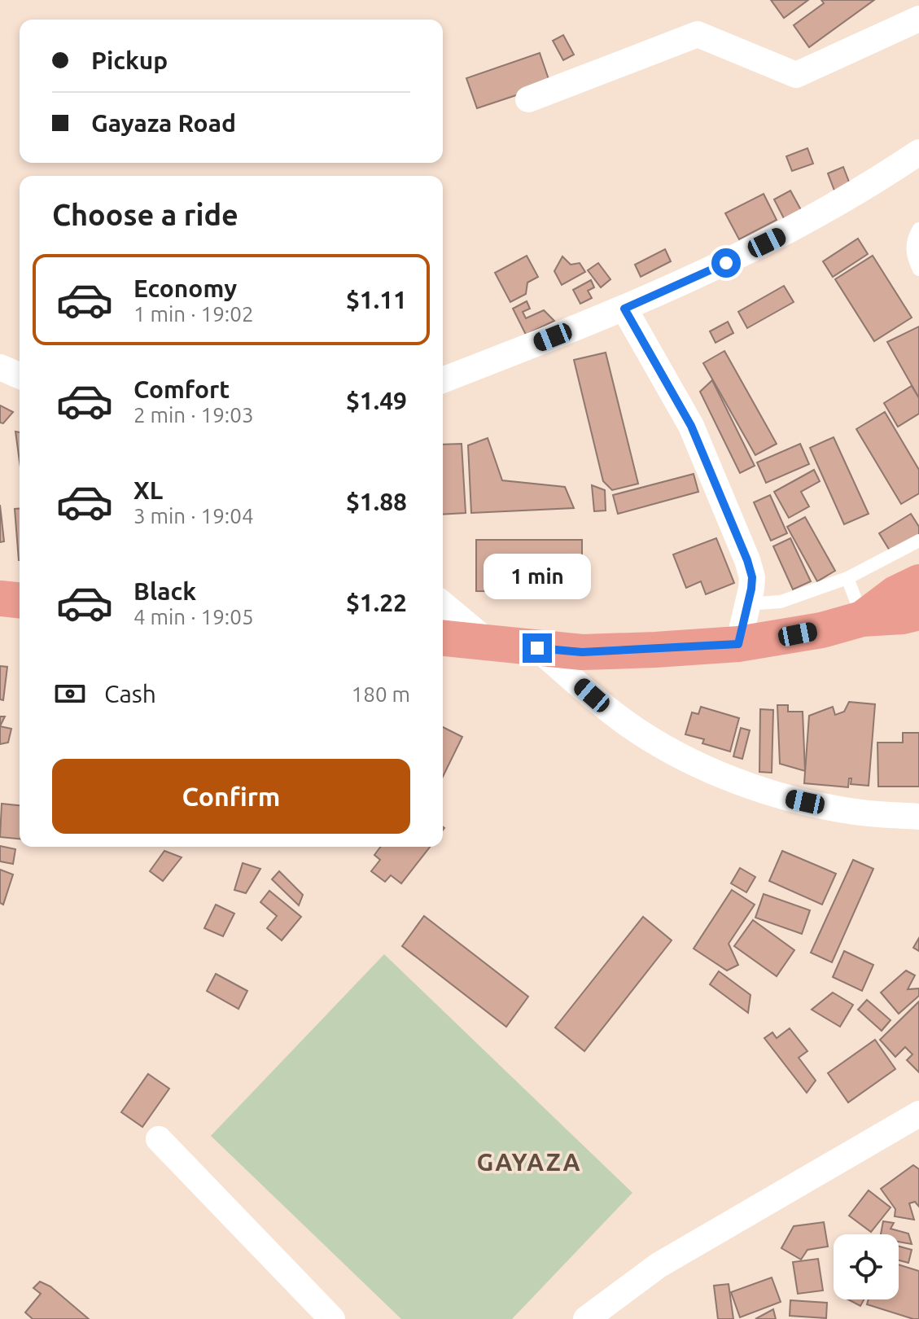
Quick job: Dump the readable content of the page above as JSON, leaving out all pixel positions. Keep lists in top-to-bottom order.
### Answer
{
  "districts": ["GAYAZA"],
  "page": {
    "banner": ["Pickup", "Gayaza Road"],
    "heading": "Choose a ride",
    "list": [
      {
        "name": "Economy",
        "note": "1 min · 19:02",
        "value": "$1.11"
      },
      {
        "name": "Comfort",
        "note": "2 min · 19:03",
        "value": "$1.49"
      },
      {
        "name": "XL",
        "note": "3 min · 19:04",
        "value": "$1.88"
      },
      {
        "name": "Black",
        "note": "4 min · 19:05",
        "value": "$1.22"
      }
    ],
    "bubble": "1 min",
    "pay": ["Cash", "180 m"],
    "buttons": "Confirm"
  }
}
